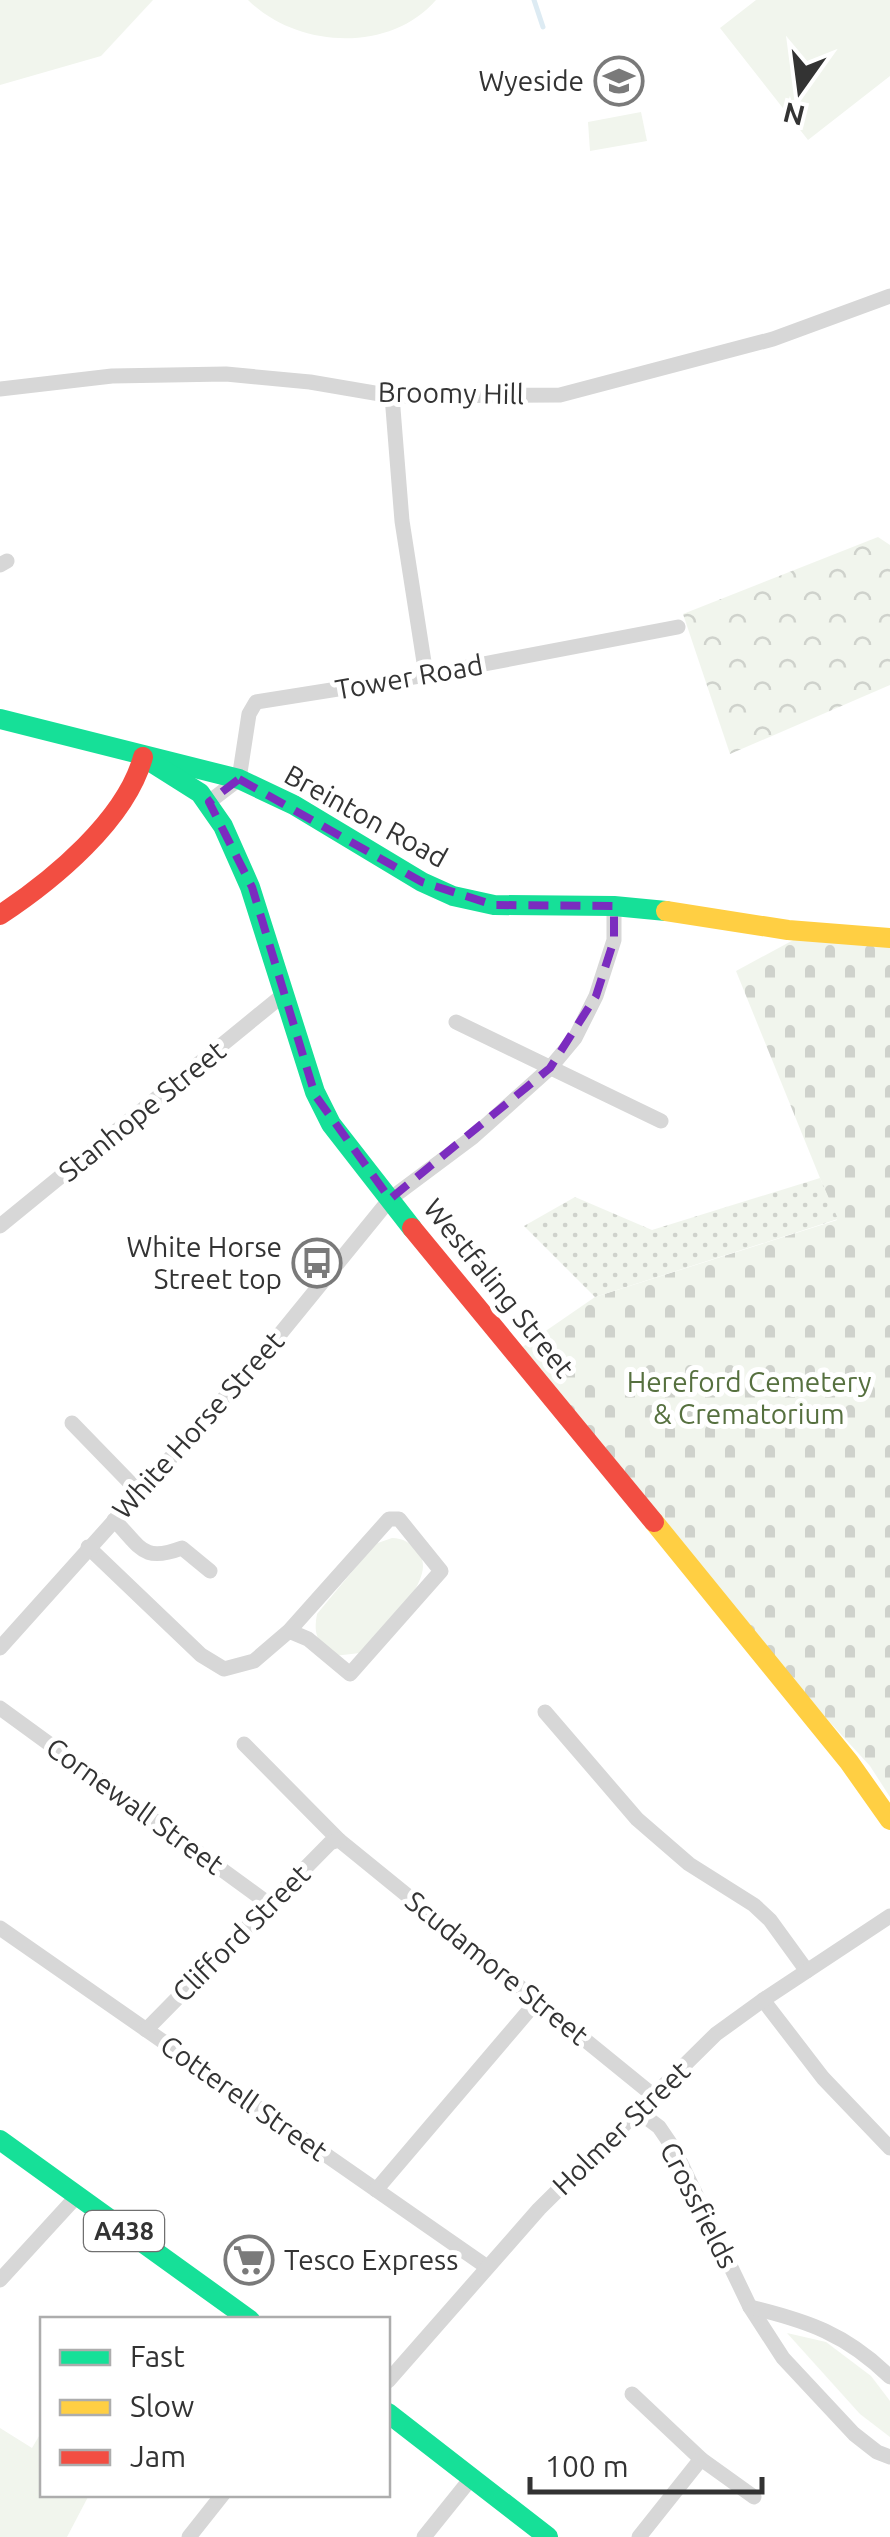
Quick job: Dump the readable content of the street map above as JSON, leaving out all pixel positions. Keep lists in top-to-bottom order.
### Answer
{
  "streets": {
    "main road": ["Breinton Road", "Westfaling Street", "A438"],
    "street": [
      "Broomy Hill",
      "Tower Road",
      "Stanhope Street",
      "White Horse Street",
      "Cornewall Street",
      "Clifford Street",
      "Scudamore Street",
      "Cotterell Street",
      "Holmer Street",
      "Crossfields"
    ]
  },
  "crossings": [
    ["Tower Road", "Breinton Road"],
    ["Breinton Road", "Westfaling Street"],
    ["Breinton Road", "White Horse Street"],
    ["Stanhope Street", "Westfaling Street"],
    ["Westfaling Street", "White Horse Street"],
    ["Cornewall Street", "Clifford Street"],
    ["Clifford Street", "Scudamore Street"],
    ["Clifford Street", "Cotterell Street"],
    ["Scudamore Street", "Holmer Street"],
    ["Cotterell Street", "Holmer Street"],
    ["Holmer Street", "Crossfields"]
  ],
  "parks": ["Hereford Cemetery & Crematorium"],
  "places": {
    "school or university": ["Wyeside"],
    "bus stop": ["White Horse Street top"],
    "supermarket": ["Tesco Express"]
  },
  "legend": ["Fast", "Slow", "Jam"],
  "scale_bar": "100 m",
  "north": "bottom"
}
